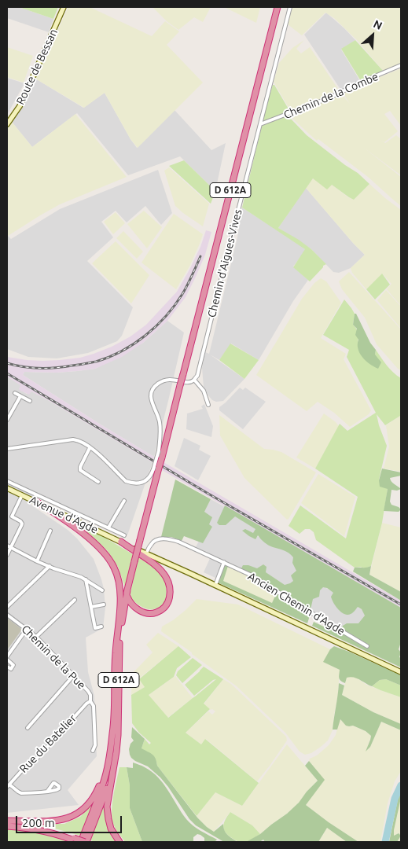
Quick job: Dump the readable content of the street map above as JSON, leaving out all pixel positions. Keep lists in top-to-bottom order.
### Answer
{
  "streets": {
    "highway": ["D 612A"],
    "main road": ["Route de Bessan", "Avenue d'Agde"],
    "street": [
      "Chemin de la Combe",
      "Chemin d'Aigues-Vives",
      "Ancien Chemin d'Agde",
      "Chemin de la Pue",
      "Rue du Batelier"
    ]
  },
  "crossings": [
    ["Chemin de la Combe", "Chemin d'Aigues-Vives"],
    ["Avenue d'Agde", "Ancien Chemin d'Agde"],
    ["Chemin de la Pue", "Rue du Batelier"]
  ],
  "scale_bar": "200 m",
  "north": "top right"
}
